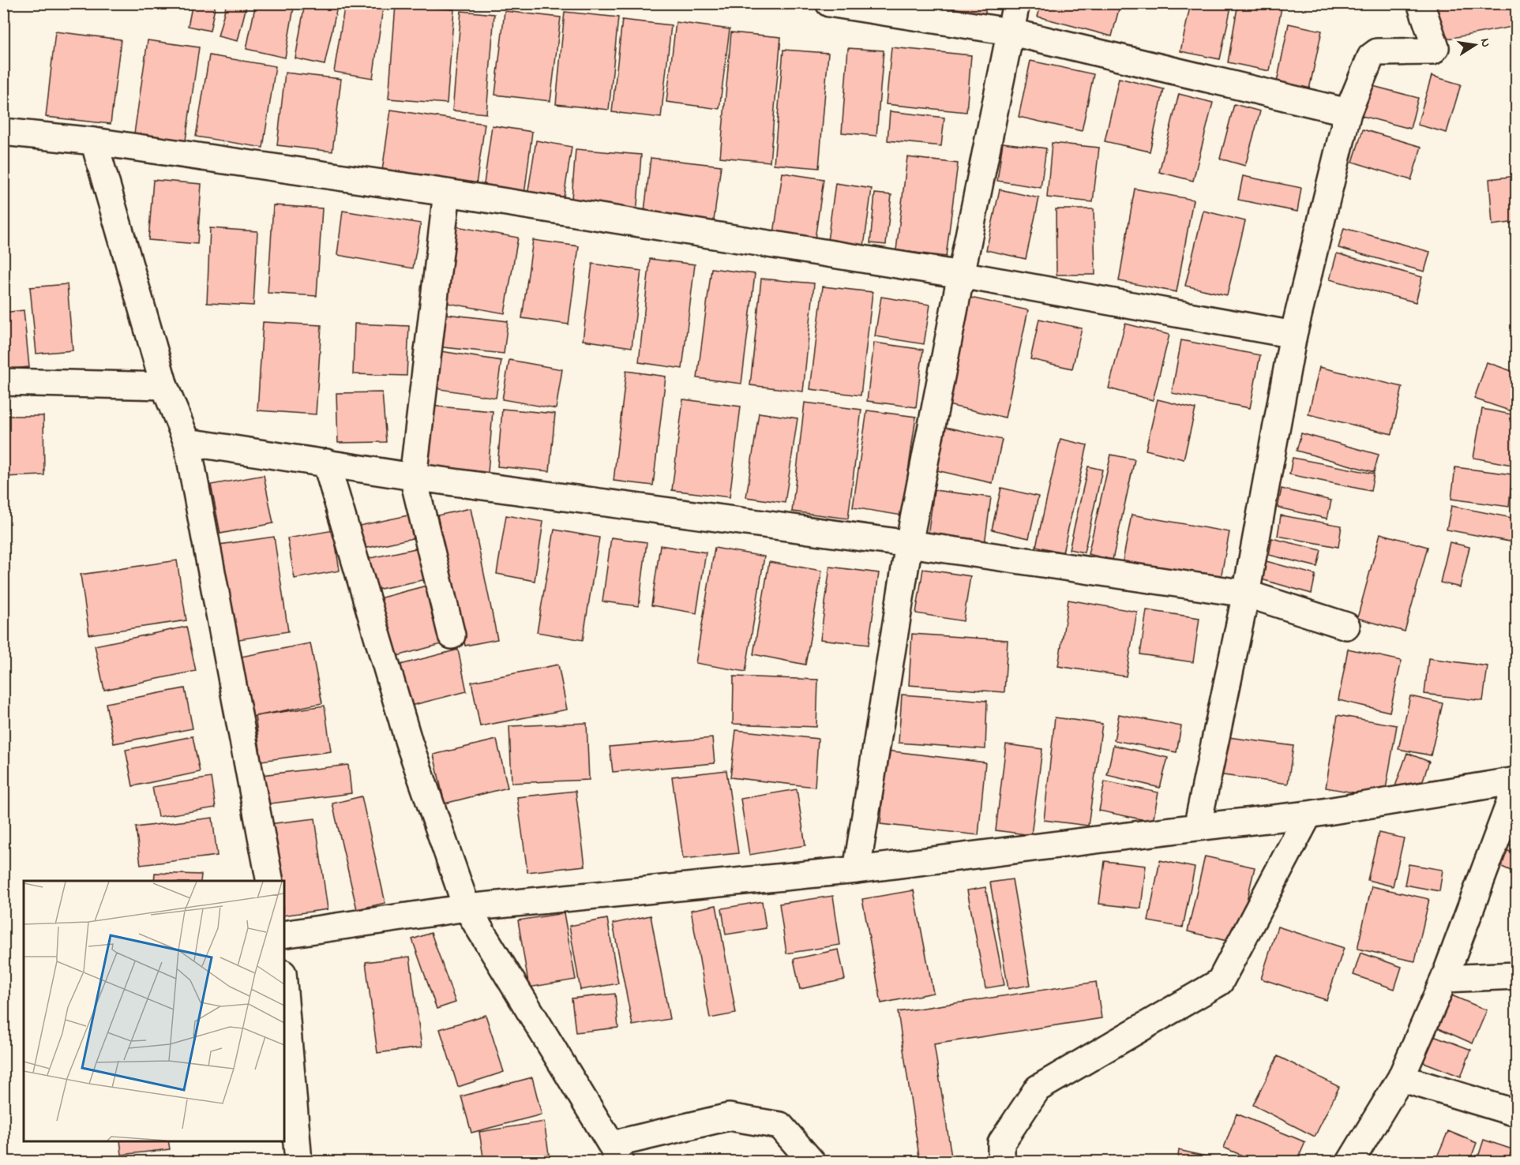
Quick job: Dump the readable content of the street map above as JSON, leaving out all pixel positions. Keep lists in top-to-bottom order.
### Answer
{
  "north": "right"
}
